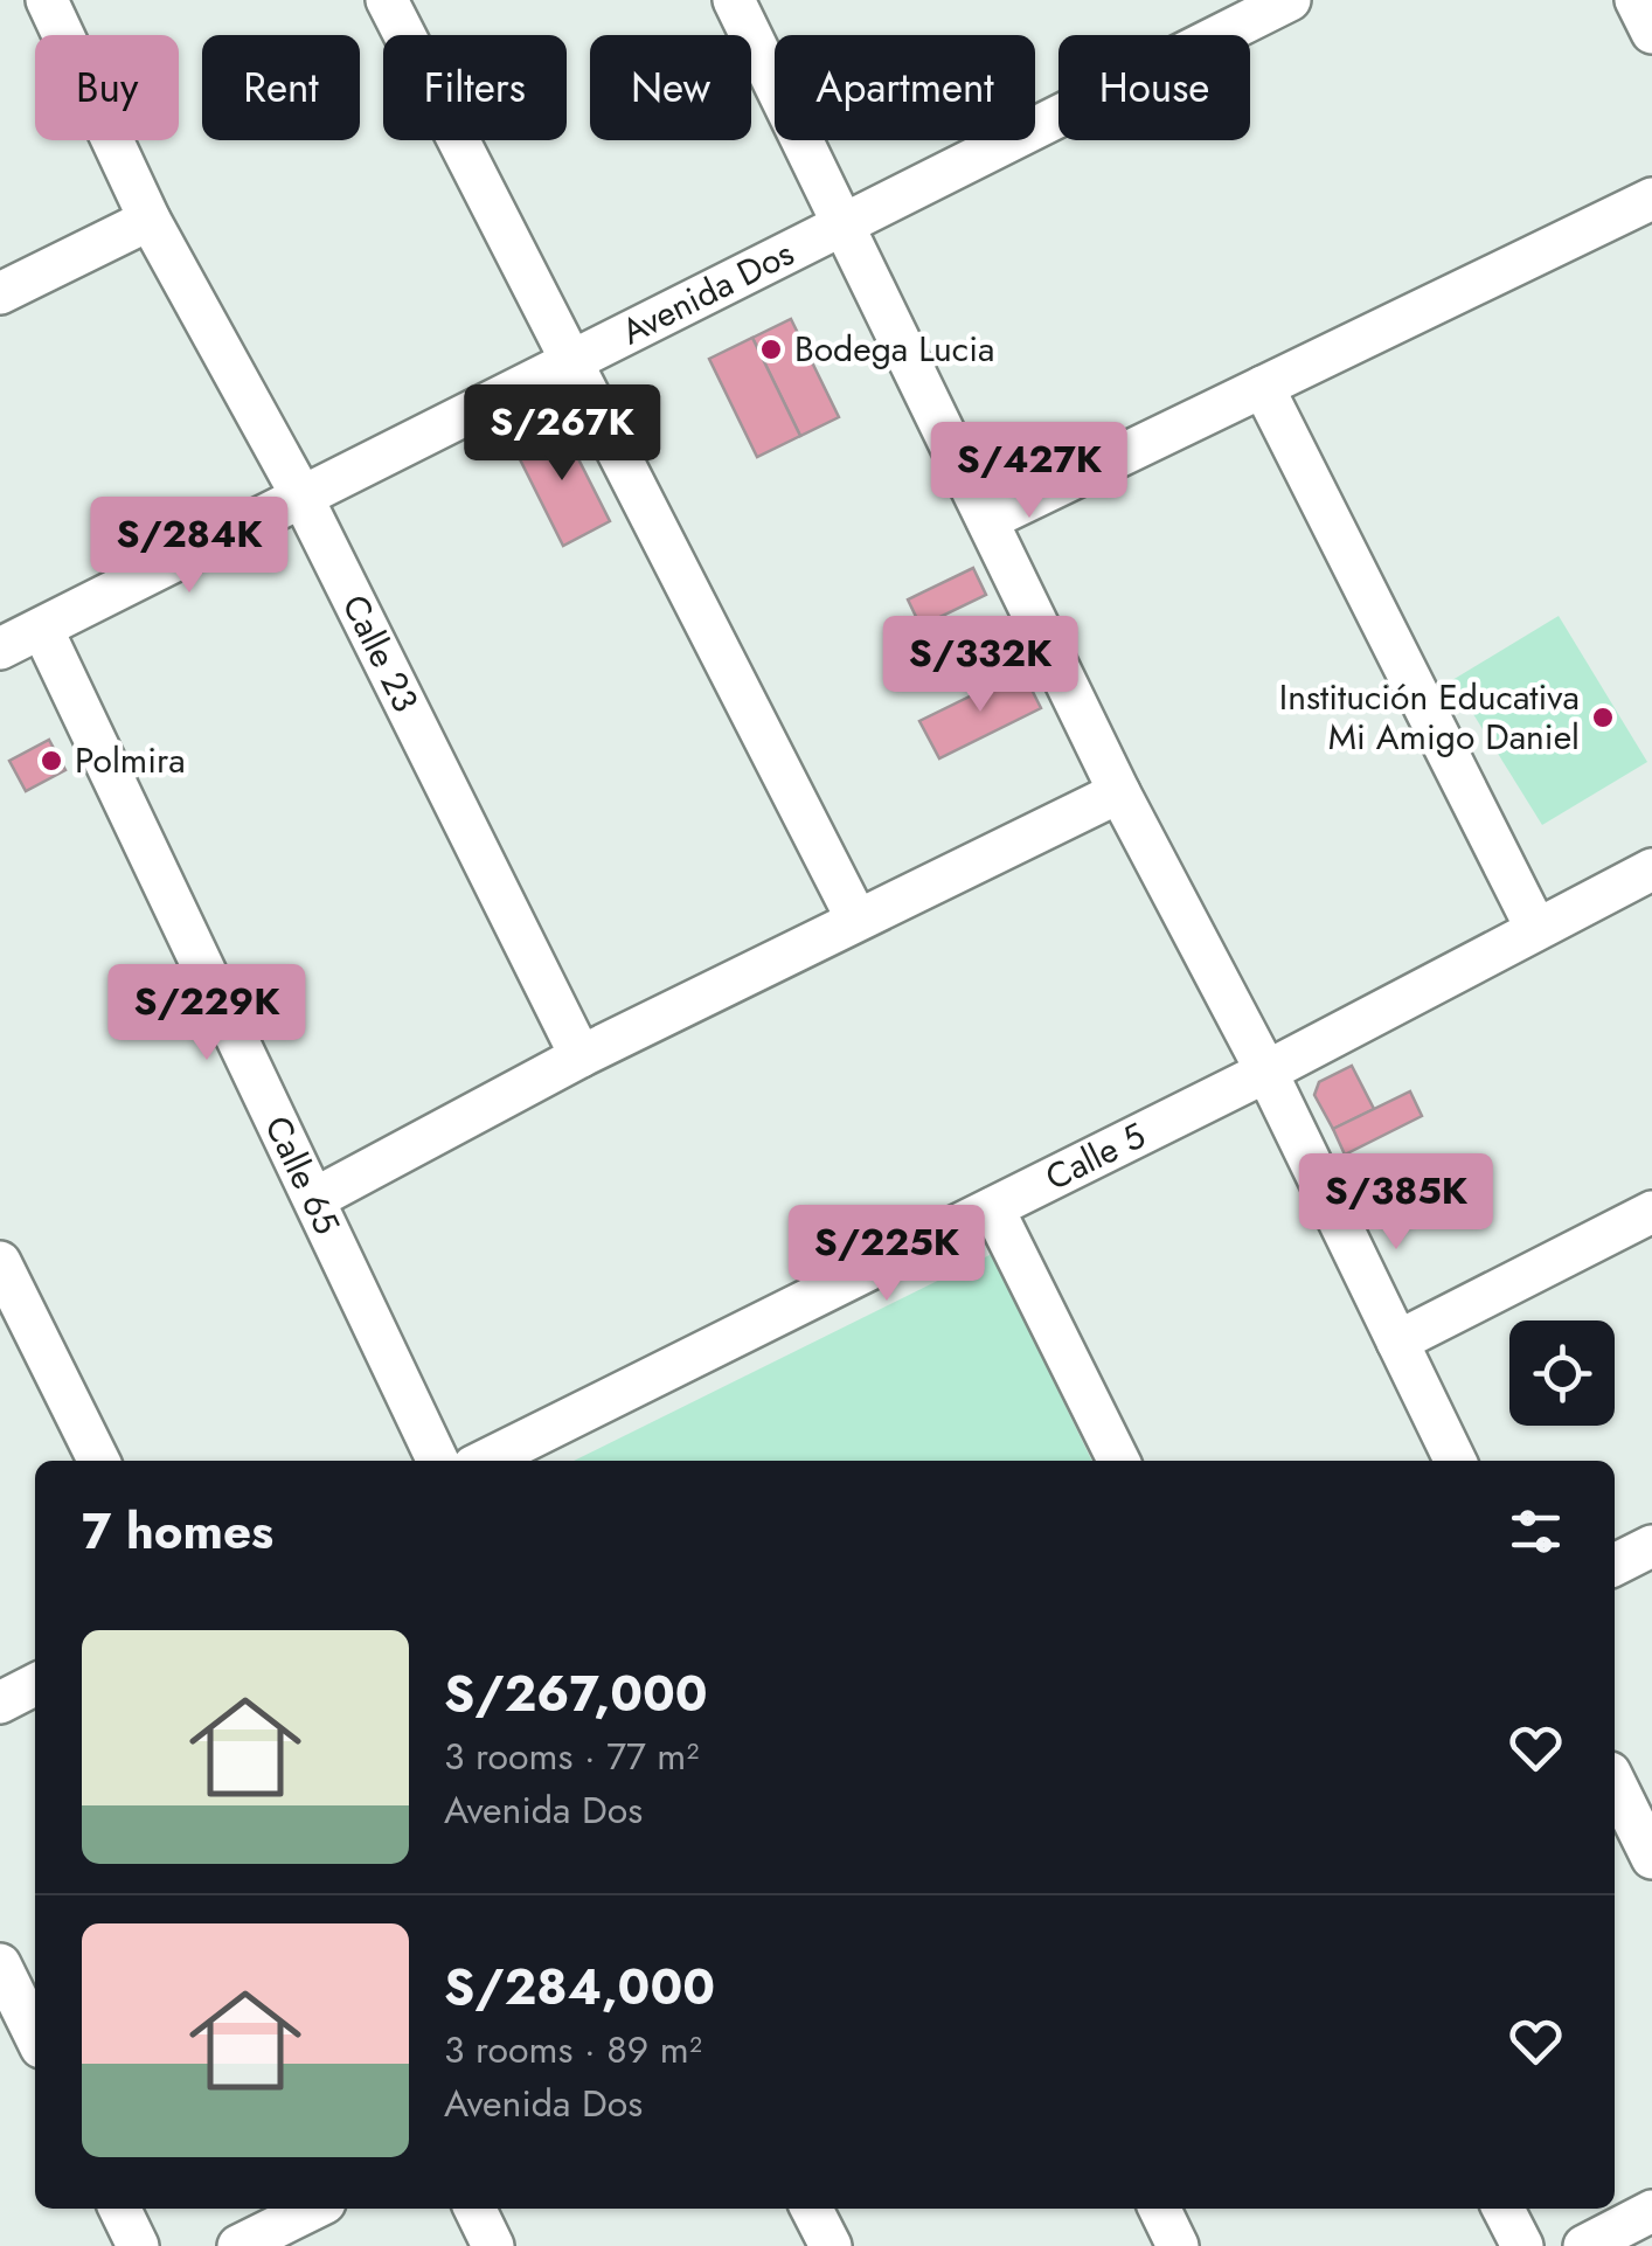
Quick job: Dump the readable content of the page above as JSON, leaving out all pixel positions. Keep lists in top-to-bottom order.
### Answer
{
  "streets": {
    "street": [
      "Avenida Dos",
      "Calle 23",
      "Calle 5",
      "Calle 65"
    ]
  },
  "crossings": [
    ["Avenida Dos", "Calle 23"],
    ["Avenida Dos", "Calle 65"]
  ],
  "places": ["Bodega Lucia", "Institución Educativa Mi Amigo Daniel", "Polmira"],
  "page": {
    "chip": [
      "Buy",
      "Rent",
      "Filters",
      "New",
      "Apartment",
      "House"
    ],
    "price": [
      "S/267K",
      "S/427K",
      "S/284K",
      "S/332K",
      "S/229K",
      "S/385K",
      "S/225K"
    ],
    "heading": "7 homes",
    "list": [
      {
        "name": "S/267,000",
        "note": "3 rooms · 77 m² · Avenida Dos"
      },
      {
        "name": "S/284,000",
        "note": "3 rooms · 89 m² · Avenida Dos"
      }
    ]
  }
}
